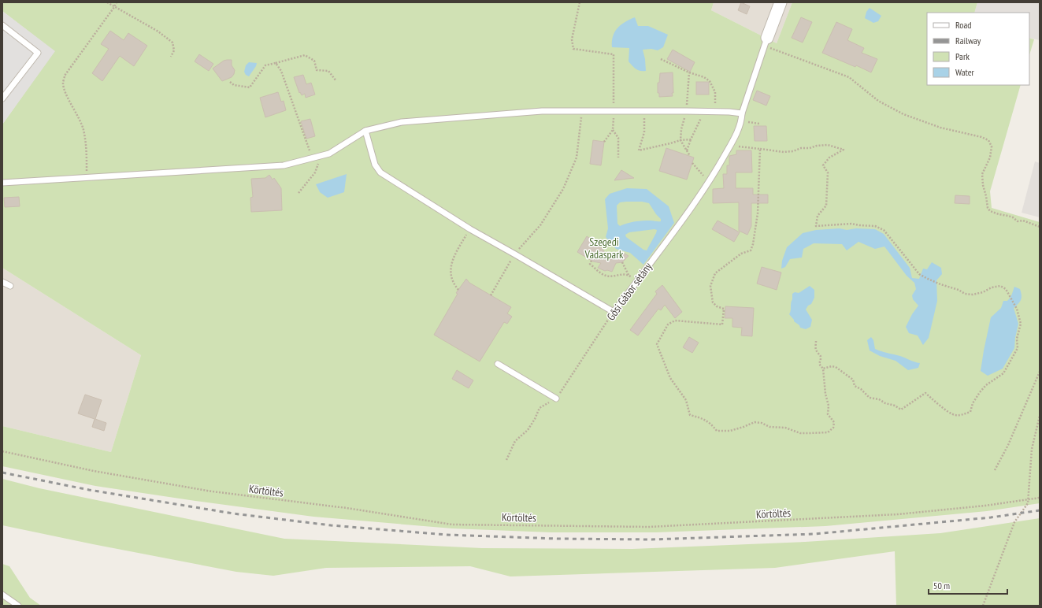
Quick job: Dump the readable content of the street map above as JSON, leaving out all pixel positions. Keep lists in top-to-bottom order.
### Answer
{
  "streets": {
    "lane": ["Gősi Gábor sétány"],
    "path": ["Körtöltés"]
  },
  "parks": ["Szegedi Vadaspark"],
  "legend": [
    "Road",
    "Railway",
    "Park",
    "Water"
  ],
  "scale_bar": "50 m"
}
